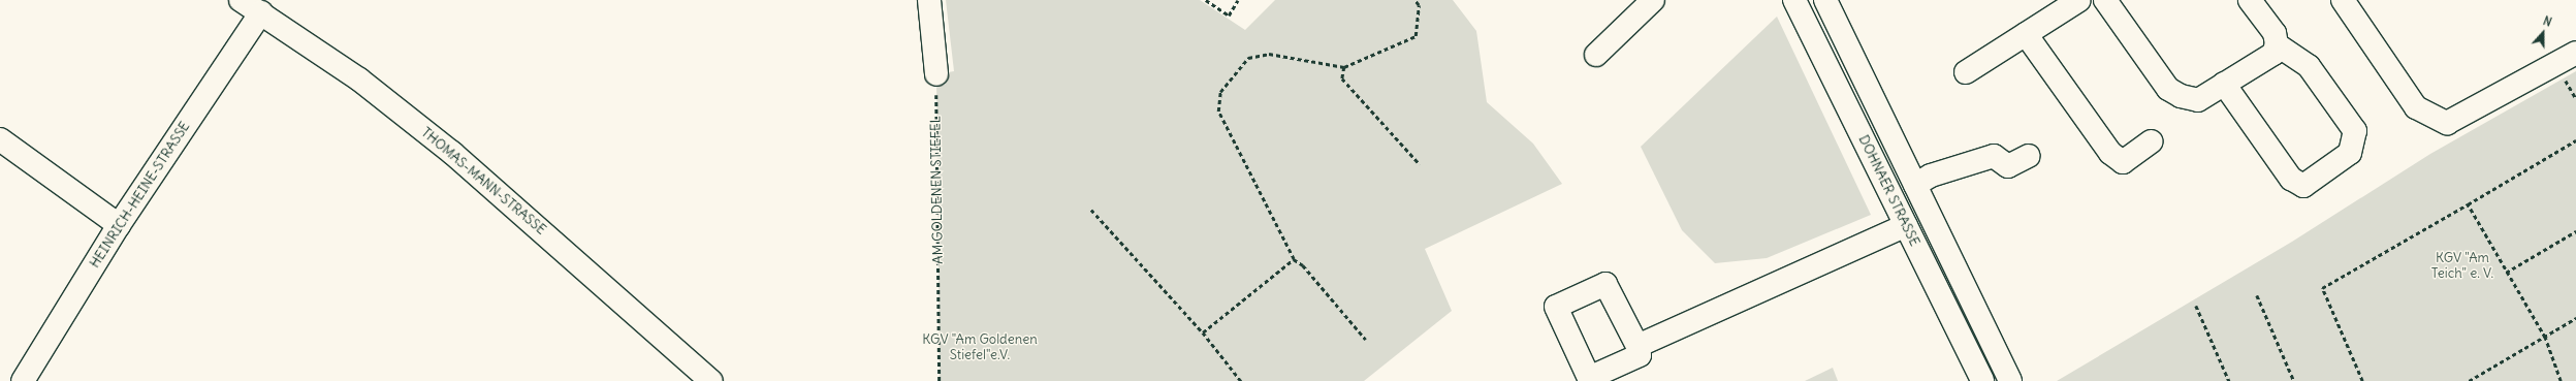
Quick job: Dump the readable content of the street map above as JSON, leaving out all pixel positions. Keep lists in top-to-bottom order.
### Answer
{
  "streets": {
    "street": ["THOMAS-MANN-STRASSE", "DOHNAER STRASSE", "HEINRICH-HEINE-STRASSE"],
    "path": ["AM GOLDENEN STIEFEL"]
  },
  "crossings": [
    ["THOMAS-MANN-STRASSE", "HEINRICH-HEINE-STRASSE"]
  ],
  "parks": ["KGV \"Am Teich\" e. V.", "KGV \"Am Goldenen Stiefel\"e.V."],
  "north": "top"
}
